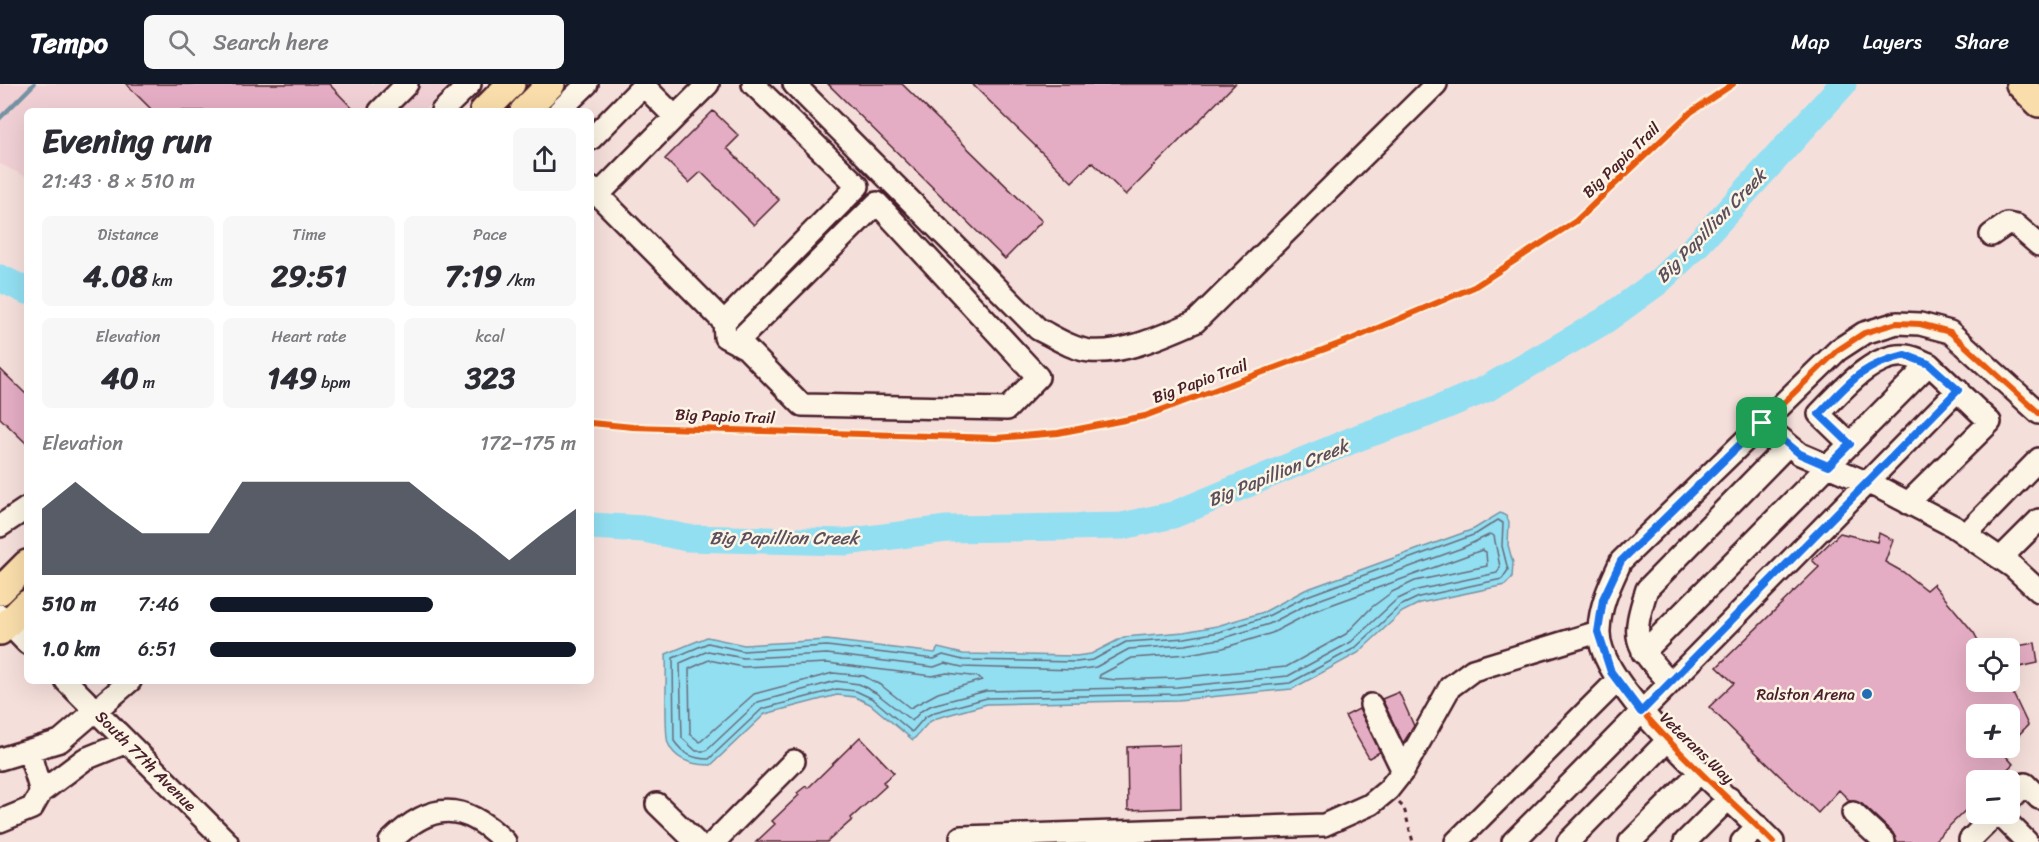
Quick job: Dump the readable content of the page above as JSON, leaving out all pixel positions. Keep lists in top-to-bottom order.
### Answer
{
  "streets": {
    "street": ["Veterans Way", "South 77th Avenue"],
    "cycle path": ["Big Papio Trail"]
  },
  "water": ["Big Papillion Creek"],
  "places": ["Ralston Arena"],
  "page": {
    "header": "Tempo",
    "search": "Search here",
    "nav": ["Map", "Layers", "Share"],
    "heading": ["Evening run", "21:43 · 8 × 510 m"],
    "stats": [
      ["Distance", "4.08 km"],
      ["Time", "29:51"],
      ["Pace", "7:19 /km"],
      ["Elevation", "40 m"],
      ["Heart rate", "149 bpm"],
      ["kcal", "323"]
    ],
    "chart": ["Elevation", "172–175 m"],
    "list": [
      {
        "name": "510 m",
        "note": "7:46"
      },
      {
        "name": "1.0 km",
        "note": "6:51"
      }
    ],
    "map_buttons": ["+", "−"]
  }
}
